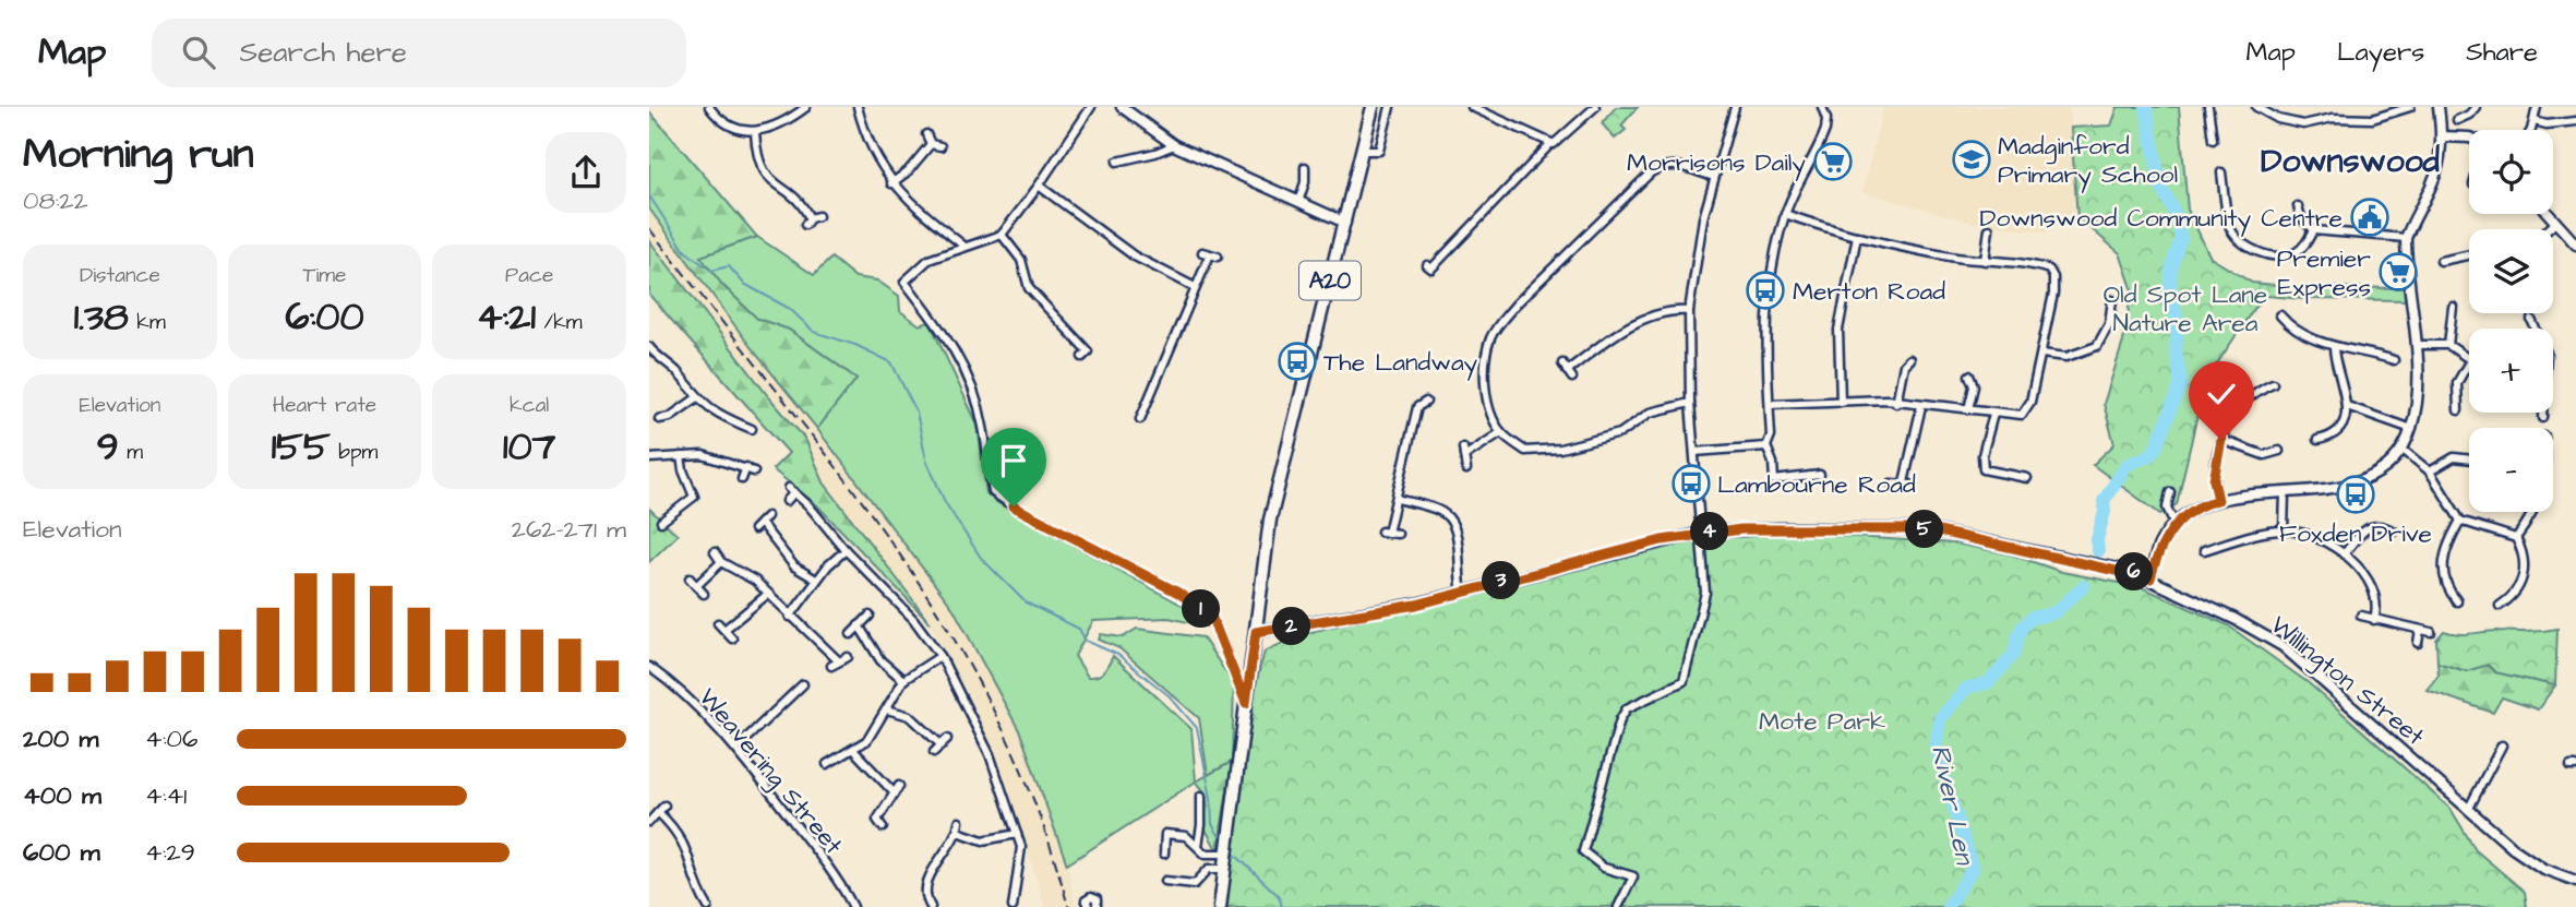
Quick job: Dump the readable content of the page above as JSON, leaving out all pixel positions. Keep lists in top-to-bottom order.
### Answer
{
  "streets": {
    "main road": ["A20"],
    "street": ["Willington Street", "Weavering Street"]
  },
  "crossings": [
    ["A20", "Willington Street"]
  ],
  "districts": ["Downswood"],
  "water": ["River Len"],
  "parks": ["Old Spot Lane Nature Area", "Mote Park"],
  "places": {
    "school or university": ["Madginford Primary School"],
    "supermarket": ["Morrisons Daily", "Premier Express"],
    "public building": ["Downswood Community Centre"],
    "bus stop": [
      "Merton Road",
      "The Landway",
      "Lambourne Road",
      "Foxden Drive"
    ]
  },
  "page": {
    "header": "Map",
    "search": "Search here",
    "nav": ["Map", "Layers", "Share"],
    "heading": ["Morning run", "08:22"],
    "map_buttons": ["+", "−"],
    "stats": [
      ["Distance", "1.38 km"],
      ["Time", "6:00"],
      ["Pace", "4:21 /km"],
      ["Elevation", "9 m"],
      ["Heart rate", "155 bpm"],
      ["kcal", "107"]
    ],
    "chart": ["Elevation", "262–271 m"],
    "pins": [
      "5",
      "4",
      "6",
      "3",
      "1",
      "2"
    ],
    "list": [
      {
        "name": "200 m",
        "note": "4:06"
      },
      {
        "name": "400 m",
        "note": "4:41"
      },
      {
        "name": "600 m",
        "note": "4:29"
      }
    ]
  }
}
